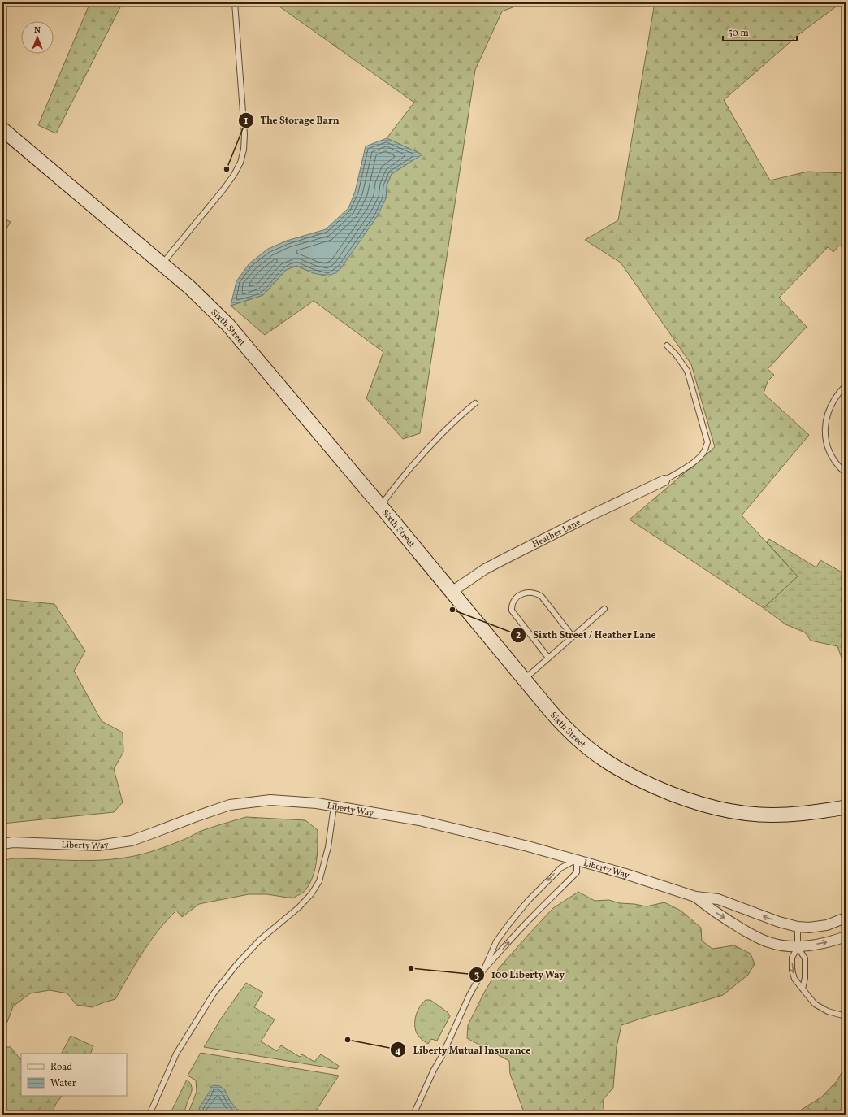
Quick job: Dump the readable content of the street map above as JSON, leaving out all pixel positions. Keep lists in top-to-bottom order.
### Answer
{
  "streets": {
    "main road": ["Sixth Street"],
    "street": ["Heather Lane", "Liberty Way"]
  },
  "crossings": [
    ["Sixth Street", "Heather Lane"]
  ],
  "places": [
    "The Storage Barn",
    "Sixth Street / Heather Lane",
    "100 Liberty Way",
    "Liberty Mutual Insurance"
  ],
  "legend": ["Road", "Water"],
  "scale_bar": "50 m",
  "north": "top"
}
